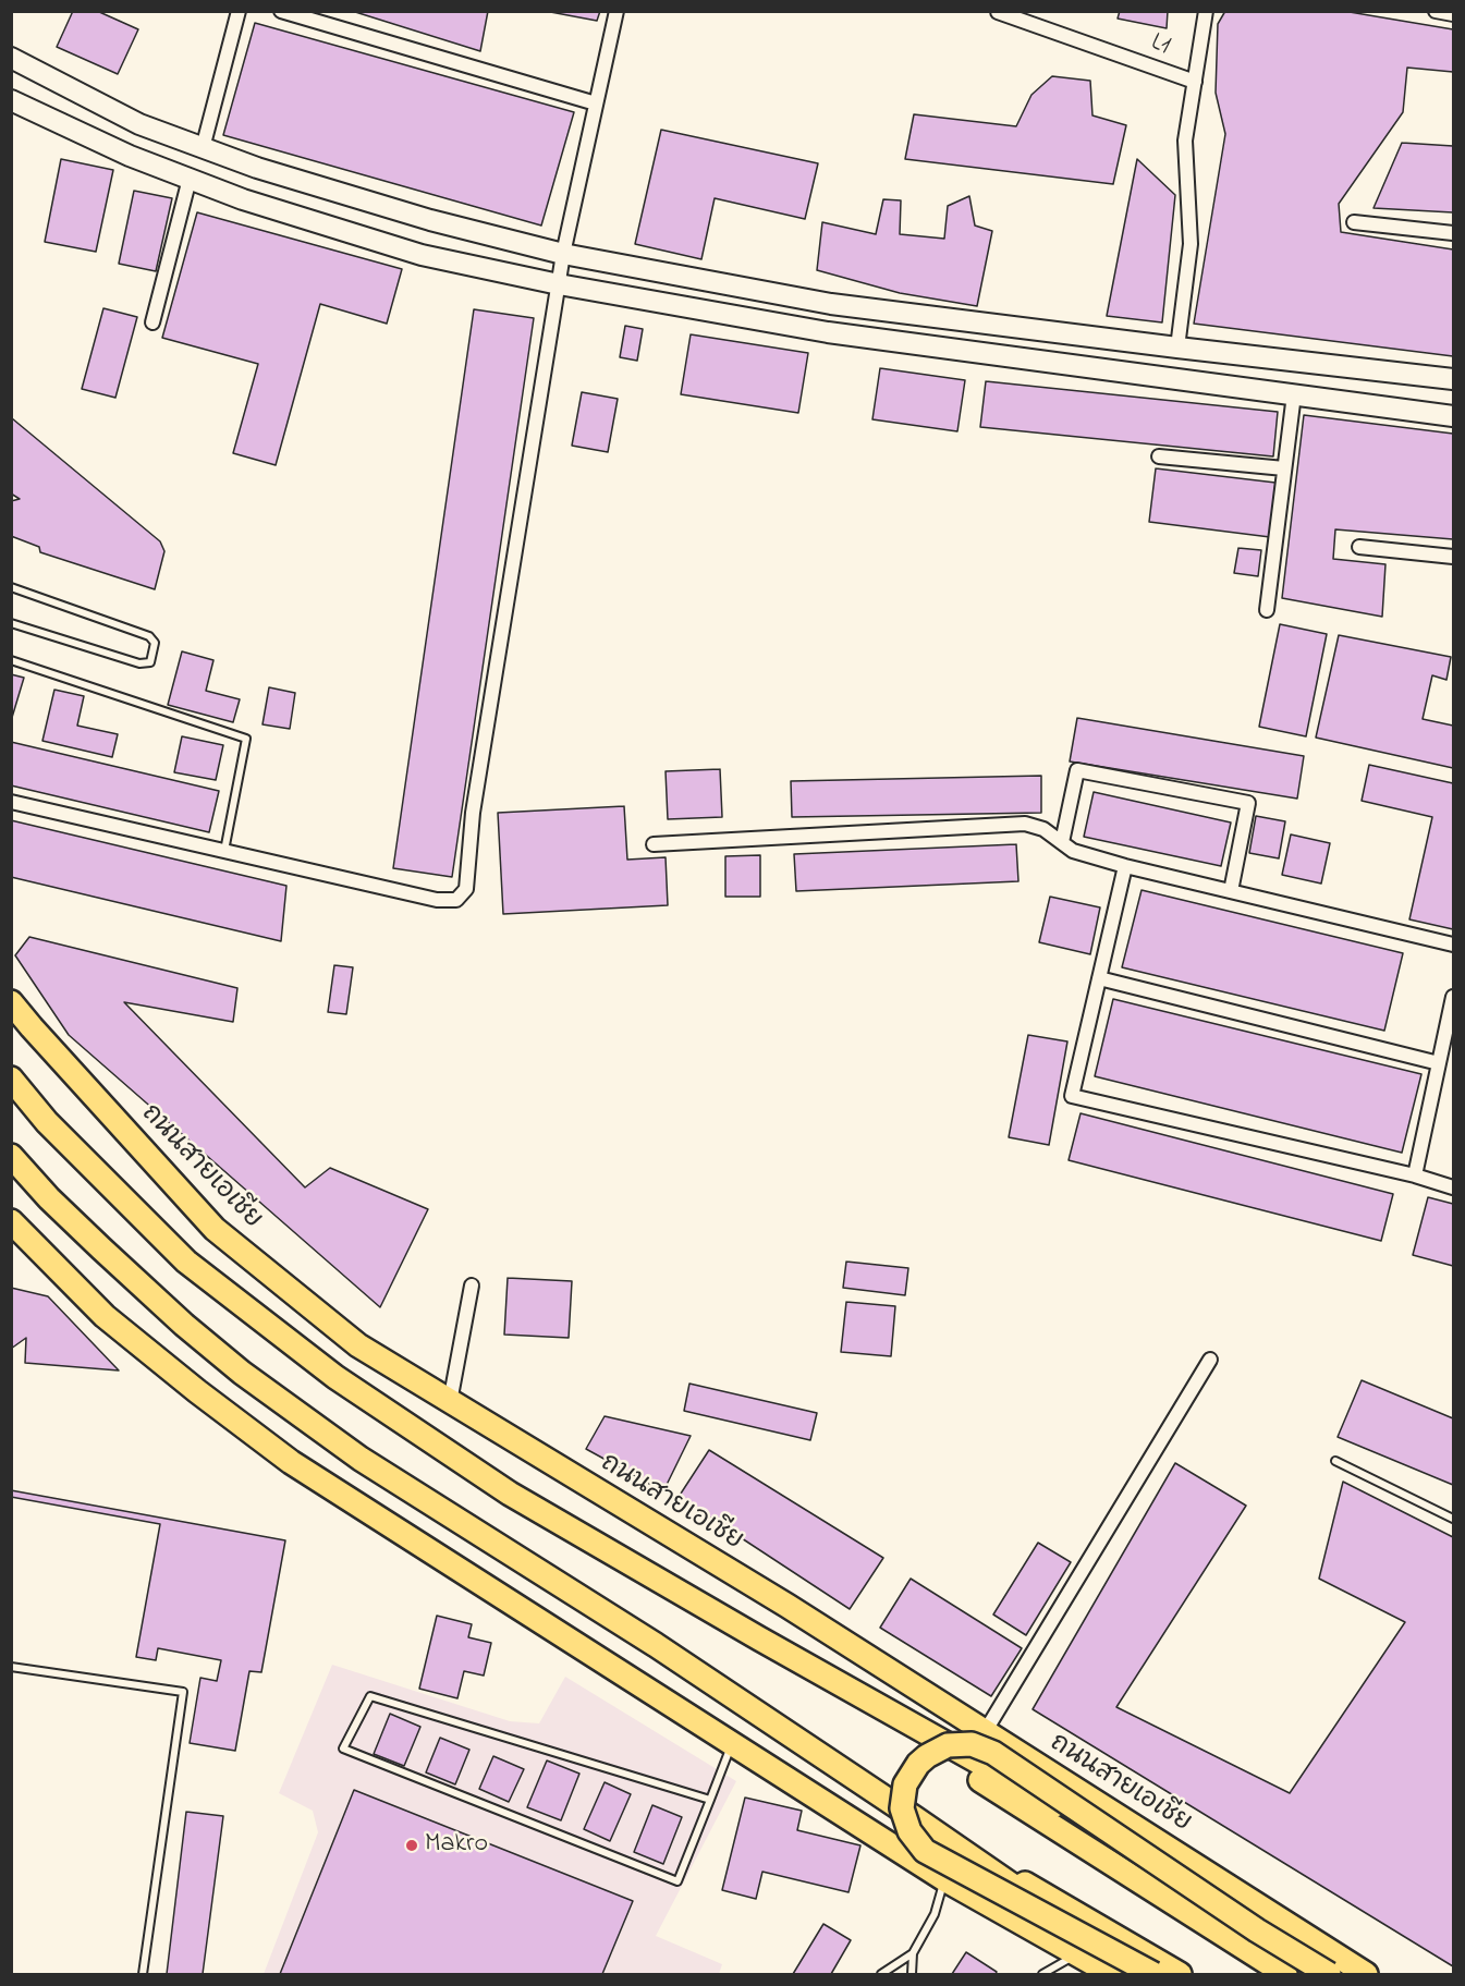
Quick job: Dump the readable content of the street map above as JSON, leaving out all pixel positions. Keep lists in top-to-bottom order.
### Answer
{
  "streets": {
    "highway": ["ถนนสายเอเชีย"],
    "street": ["L1"]
  },
  "places": ["Makro"]
}
